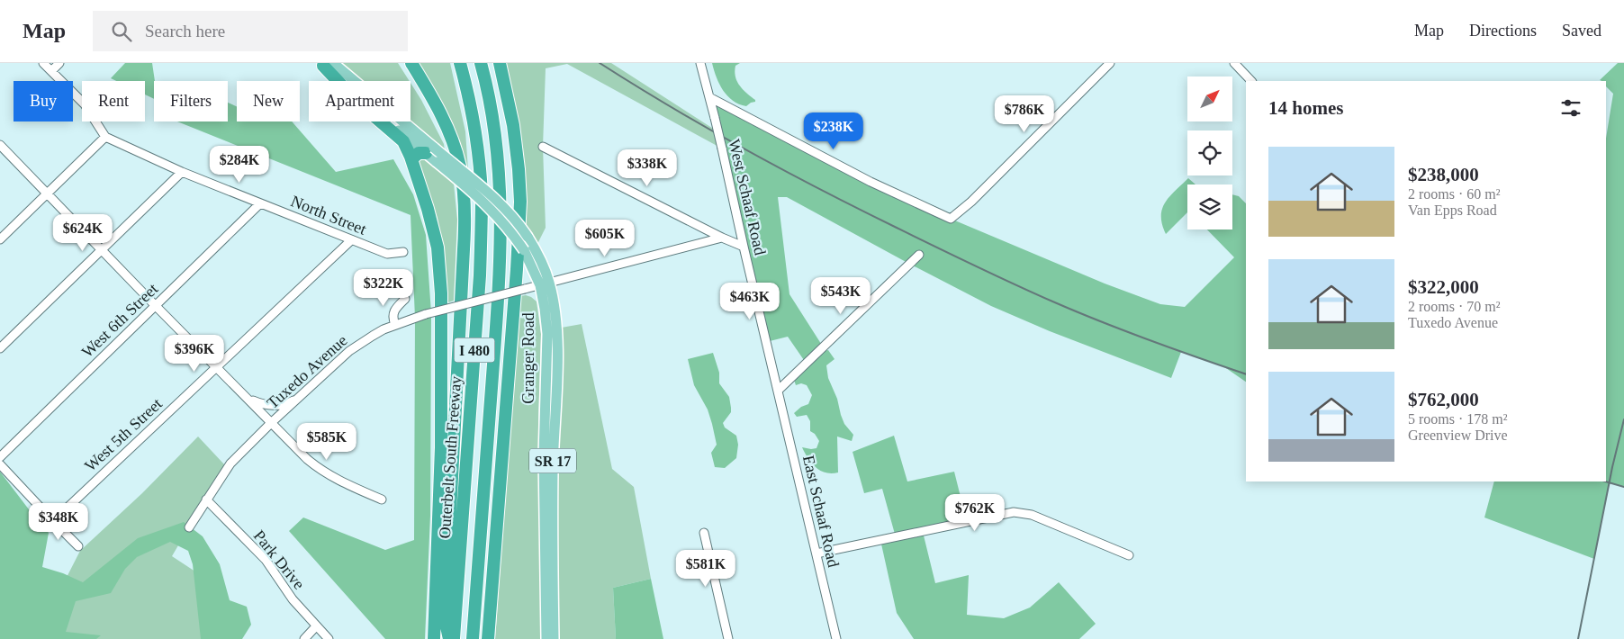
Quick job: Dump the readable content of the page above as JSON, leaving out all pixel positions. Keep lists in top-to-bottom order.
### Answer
{
  "streets": {
    "highway": ["I 480", "Outerbelt South Freeway"],
    "main road": ["Granger Road", "SR 17"],
    "street": [
      "West Schaaf Road",
      "North Street",
      "West 6th Street",
      "Tuxedo Avenue",
      "West 5th Street",
      "East Schaaf Road",
      "Park Drive"
    ]
  },
  "crossings": [
    ["West Schaaf Road", "East Schaaf Road"],
    ["North Street", "West 6th Street"],
    ["North Street", "West 5th Street"],
    ["West 6th Street", "Tuxedo Avenue"],
    ["Granger Road", "Tuxedo Avenue"],
    ["Tuxedo Avenue", "West 5th Street"]
  ],
  "north": "top right",
  "page": {
    "header": "Map",
    "search": "Search here",
    "nav": ["Map", "Directions", "Saved"],
    "chip": [
      "Buy",
      "Rent",
      "Filters",
      "New",
      "Apartment"
    ],
    "heading": "14 homes",
    "price": [
      "$786K",
      "$238K",
      "$284K",
      "$338K",
      "$624K",
      "$605K",
      "$322K",
      "$543K",
      "$463K",
      "$396K",
      "$585K",
      "$762K",
      "$348K",
      "$581K"
    ],
    "list": [
      {
        "name": "$238,000",
        "note": "2 rooms · 60 m² · Van Epps Road"
      },
      {
        "name": "$322,000",
        "note": "2 rooms · 70 m² · Tuxedo Avenue"
      },
      {
        "name": "$762,000",
        "note": "5 rooms · 178 m² · Greenview Drive"
      }
    ]
  }
}
